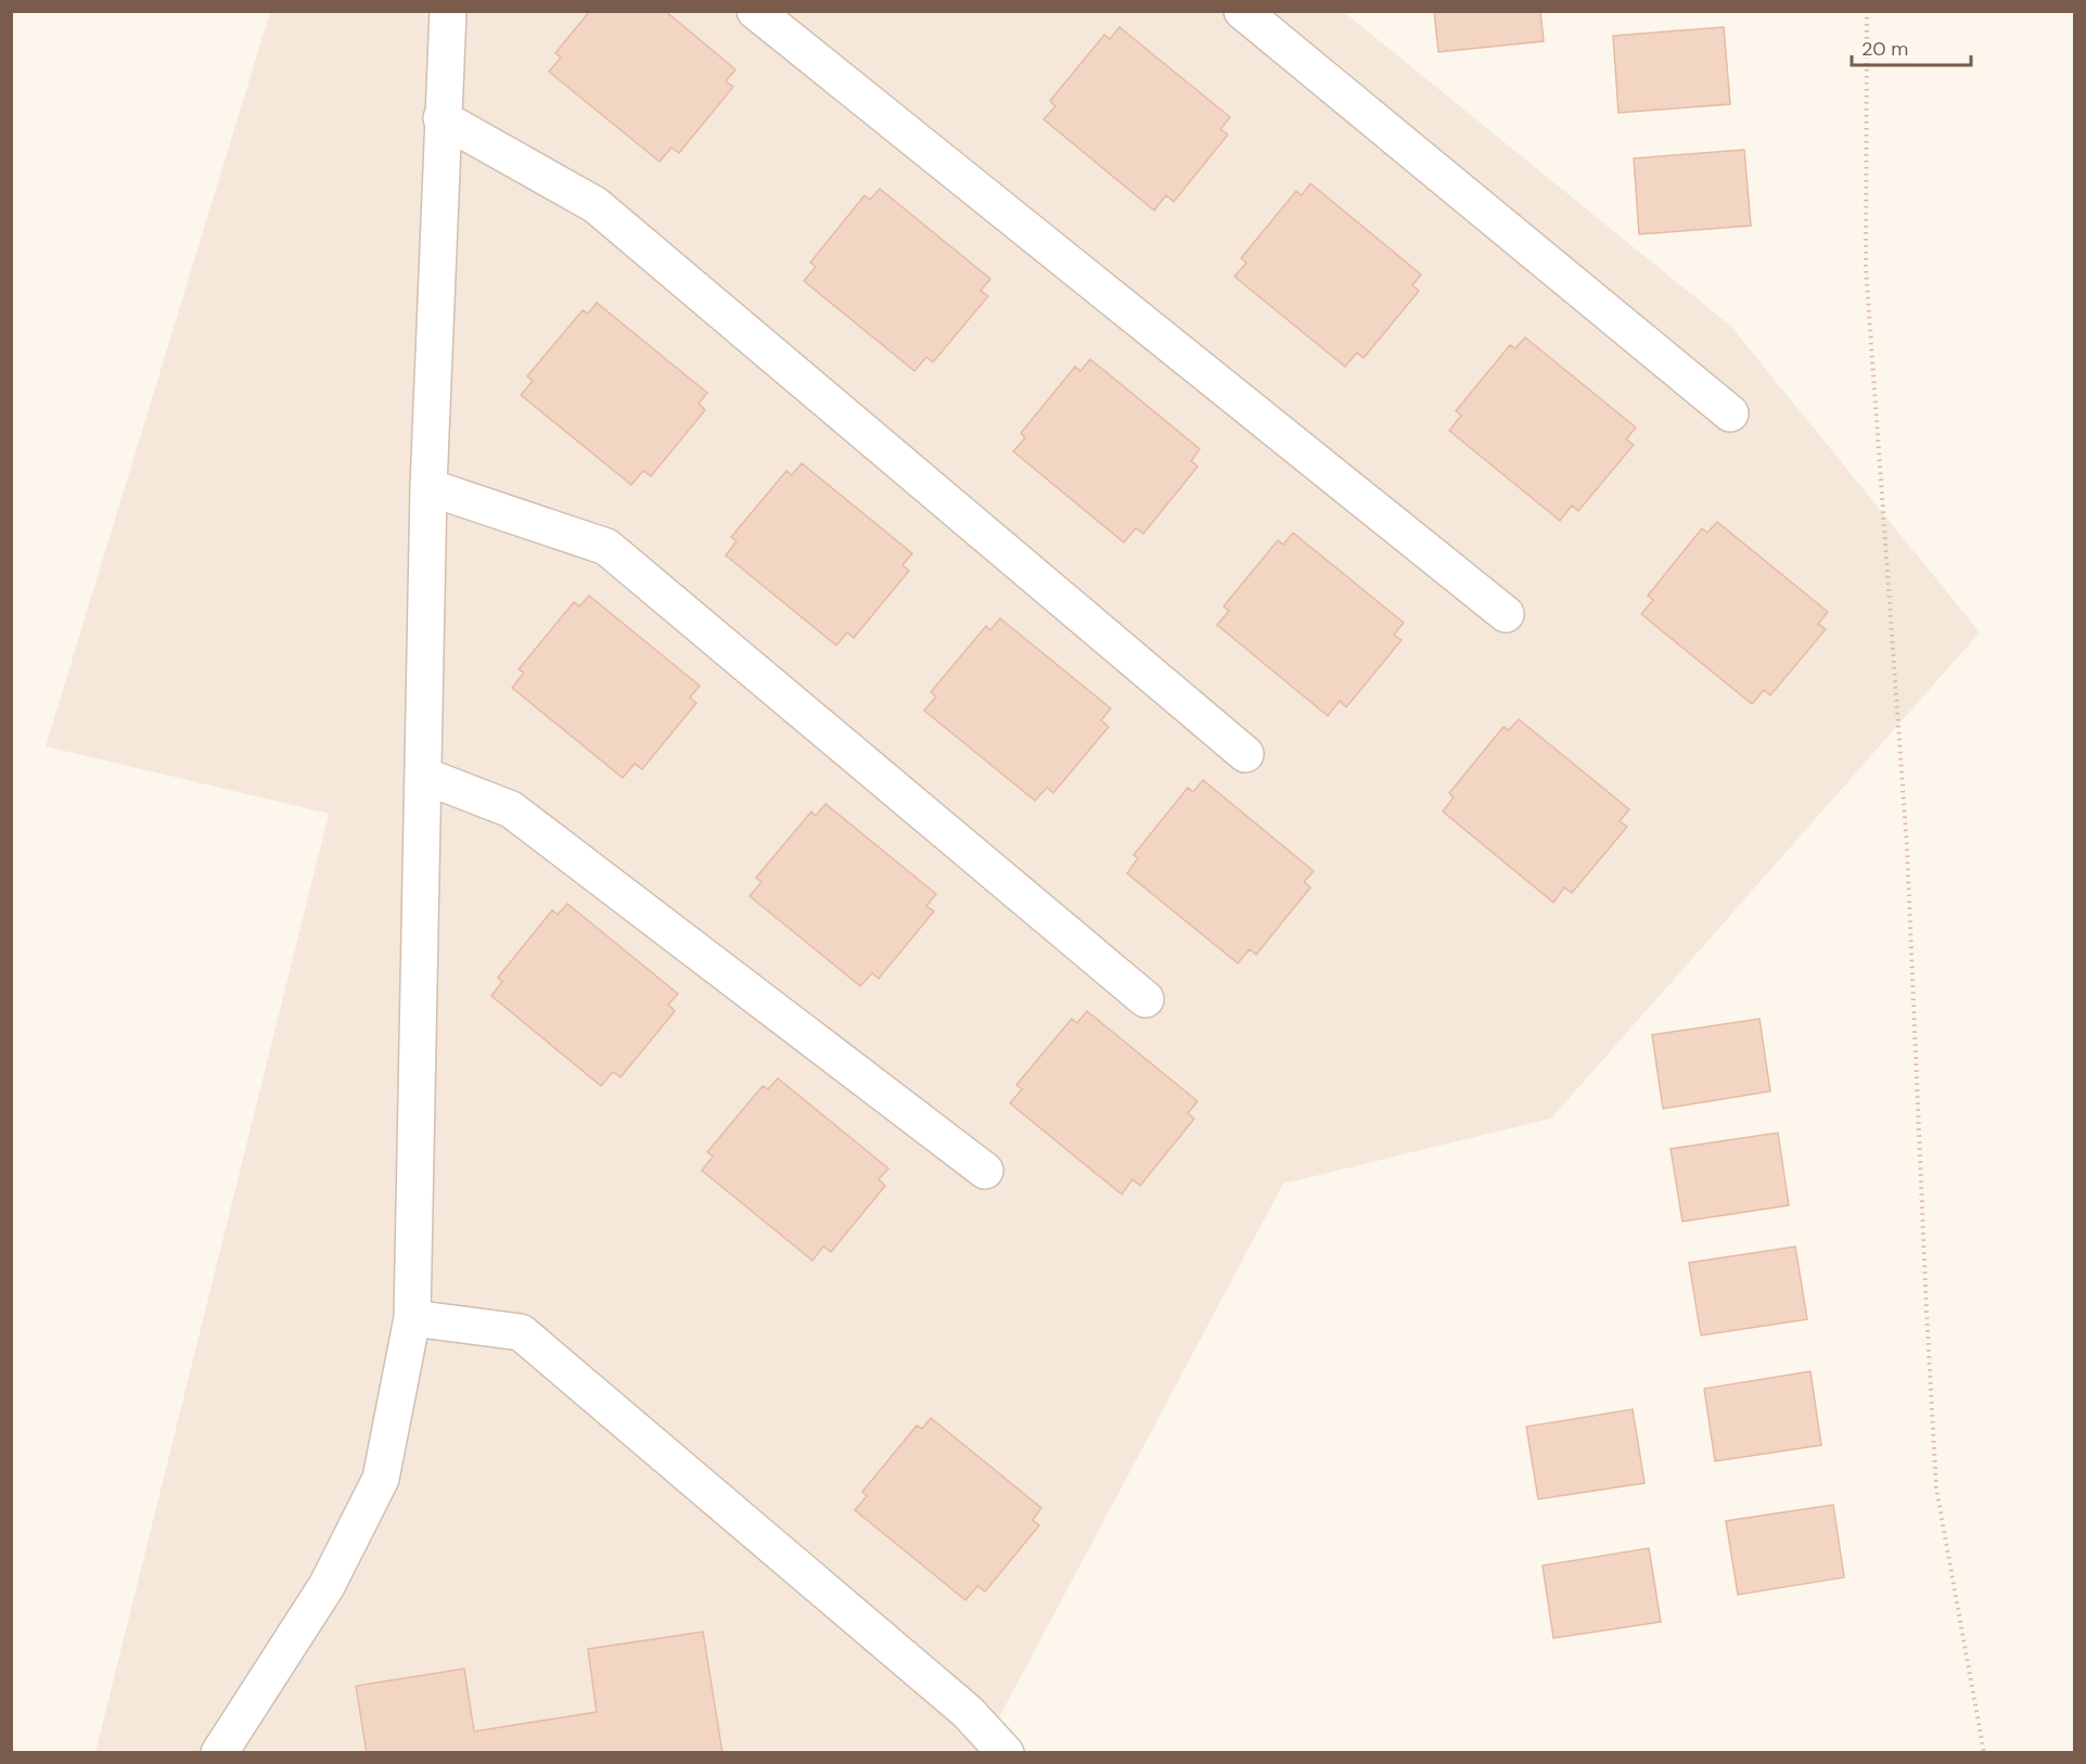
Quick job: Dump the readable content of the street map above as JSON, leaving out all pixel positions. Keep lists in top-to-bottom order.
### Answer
{
  "scale_bar": "20 m"
}
